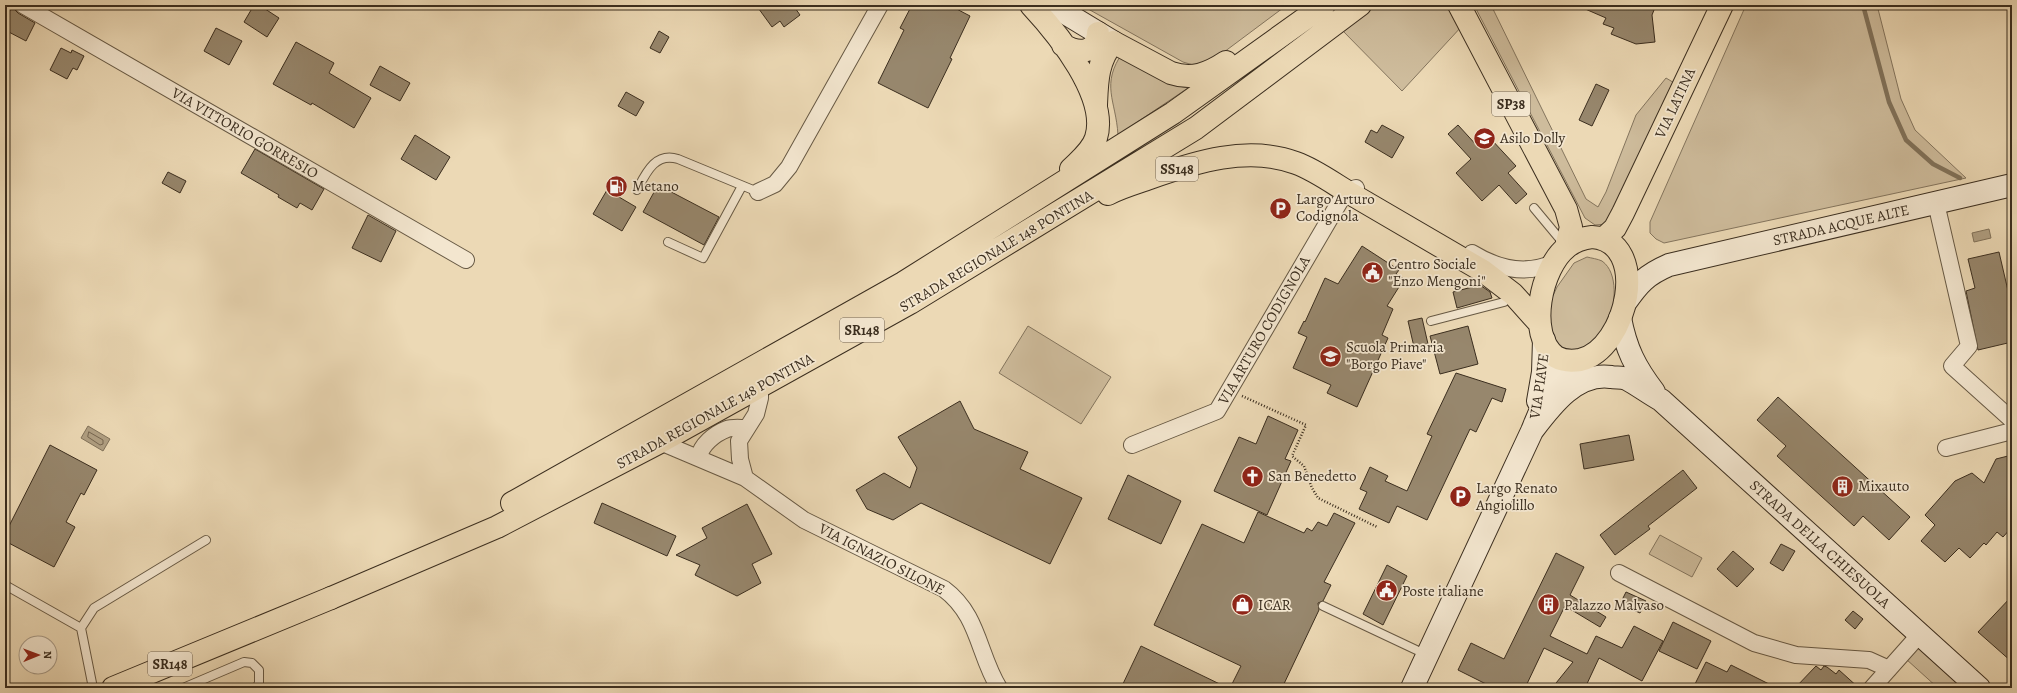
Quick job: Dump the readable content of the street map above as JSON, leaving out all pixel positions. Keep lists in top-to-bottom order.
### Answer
{
  "streets": {
    "main road": [
      "VIA LATINA",
      "SP38",
      "SS148",
      "STRADA ACQUE ALTE",
      "STRADA REGIONALE 148 PONTINA",
      "SR148",
      "VIA PIAVE",
      "STRADA DELLA CHIESUOLA"
    ],
    "street": ["VIA VITTORIO GORRESIO", "VIA ARTURO CODIGNOLA", "VIA IGNAZIO SILONE"]
  },
  "crossings": [
    ["VIA LATINA", "SP38"],
    ["VIA LATINA", "STRADA ACQUE ALTE"],
    ["VIA LATINA", "VIA PIAVE"],
    ["VIA LATINA", "STRADA DELLA CHIESUOLA"],
    ["SP38", "STRADA ACQUE ALTE"],
    ["SP38", "VIA PIAVE"],
    ["SP38", "STRADA DELLA CHIESUOLA"],
    ["SS148", "STRADA REGIONALE 148 PONTINA"],
    ["SS148", "VIA ARTURO CODIGNOLA"],
    ["STRADA ACQUE ALTE", "VIA PIAVE"],
    ["STRADA ACQUE ALTE", "STRADA DELLA CHIESUOLA"],
    ["STRADA REGIONALE 148 PONTINA", "VIA IGNAZIO SILONE"],
    ["VIA PIAVE", "STRADA DELLA CHIESUOLA"]
  ],
  "places": {
    "school or university": ["Asilo Dolly", "Scuola Primaria \"Borgo Piave\""],
    "fuel station": ["Metano"],
    "parking": ["Largo Arturo Codignola", "Largo Renato Angiolillo"],
    "public building": ["Centro Sociale \"Enzo Mengoni\"", "Poste italiane"],
    "church": ["San Benedetto"],
    "building": ["Mixauto", "Palazzo Malvaso"],
    "shop": ["ICAR"]
  },
  "north": "right"
}
